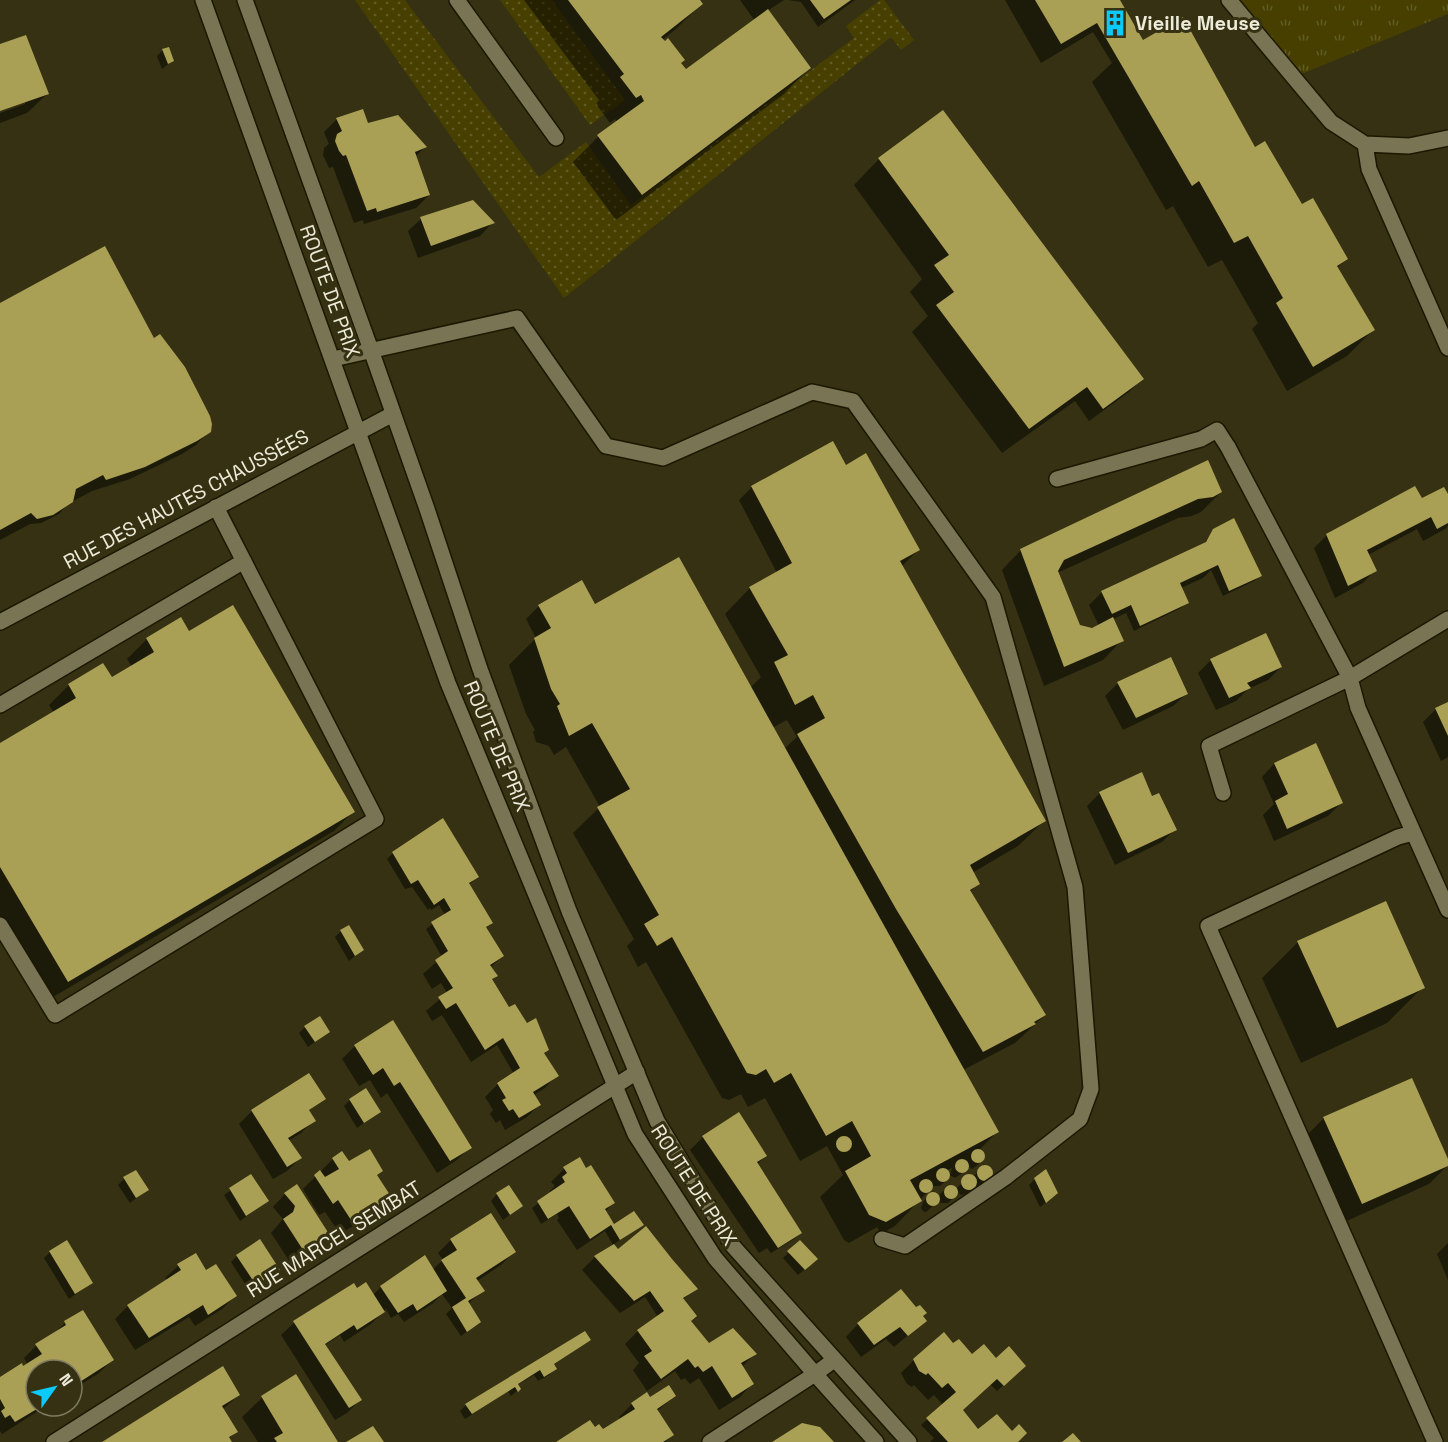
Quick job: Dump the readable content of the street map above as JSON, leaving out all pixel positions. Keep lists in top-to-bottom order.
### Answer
{
  "streets": {
    "main road": ["ROUTE DE PRIX", "RUE DES HAUTES CHAUSSÉES", "RUE MARCEL SEMBAT"]
  },
  "crossings": [
    ["ROUTE DE PRIX", "RUE DES HAUTES CHAUSSÉES"],
    ["ROUTE DE PRIX", "RUE MARCEL SEMBAT"]
  ],
  "places": {
    "building": ["Vieille Meuse"]
  },
  "north": "top right"
}
